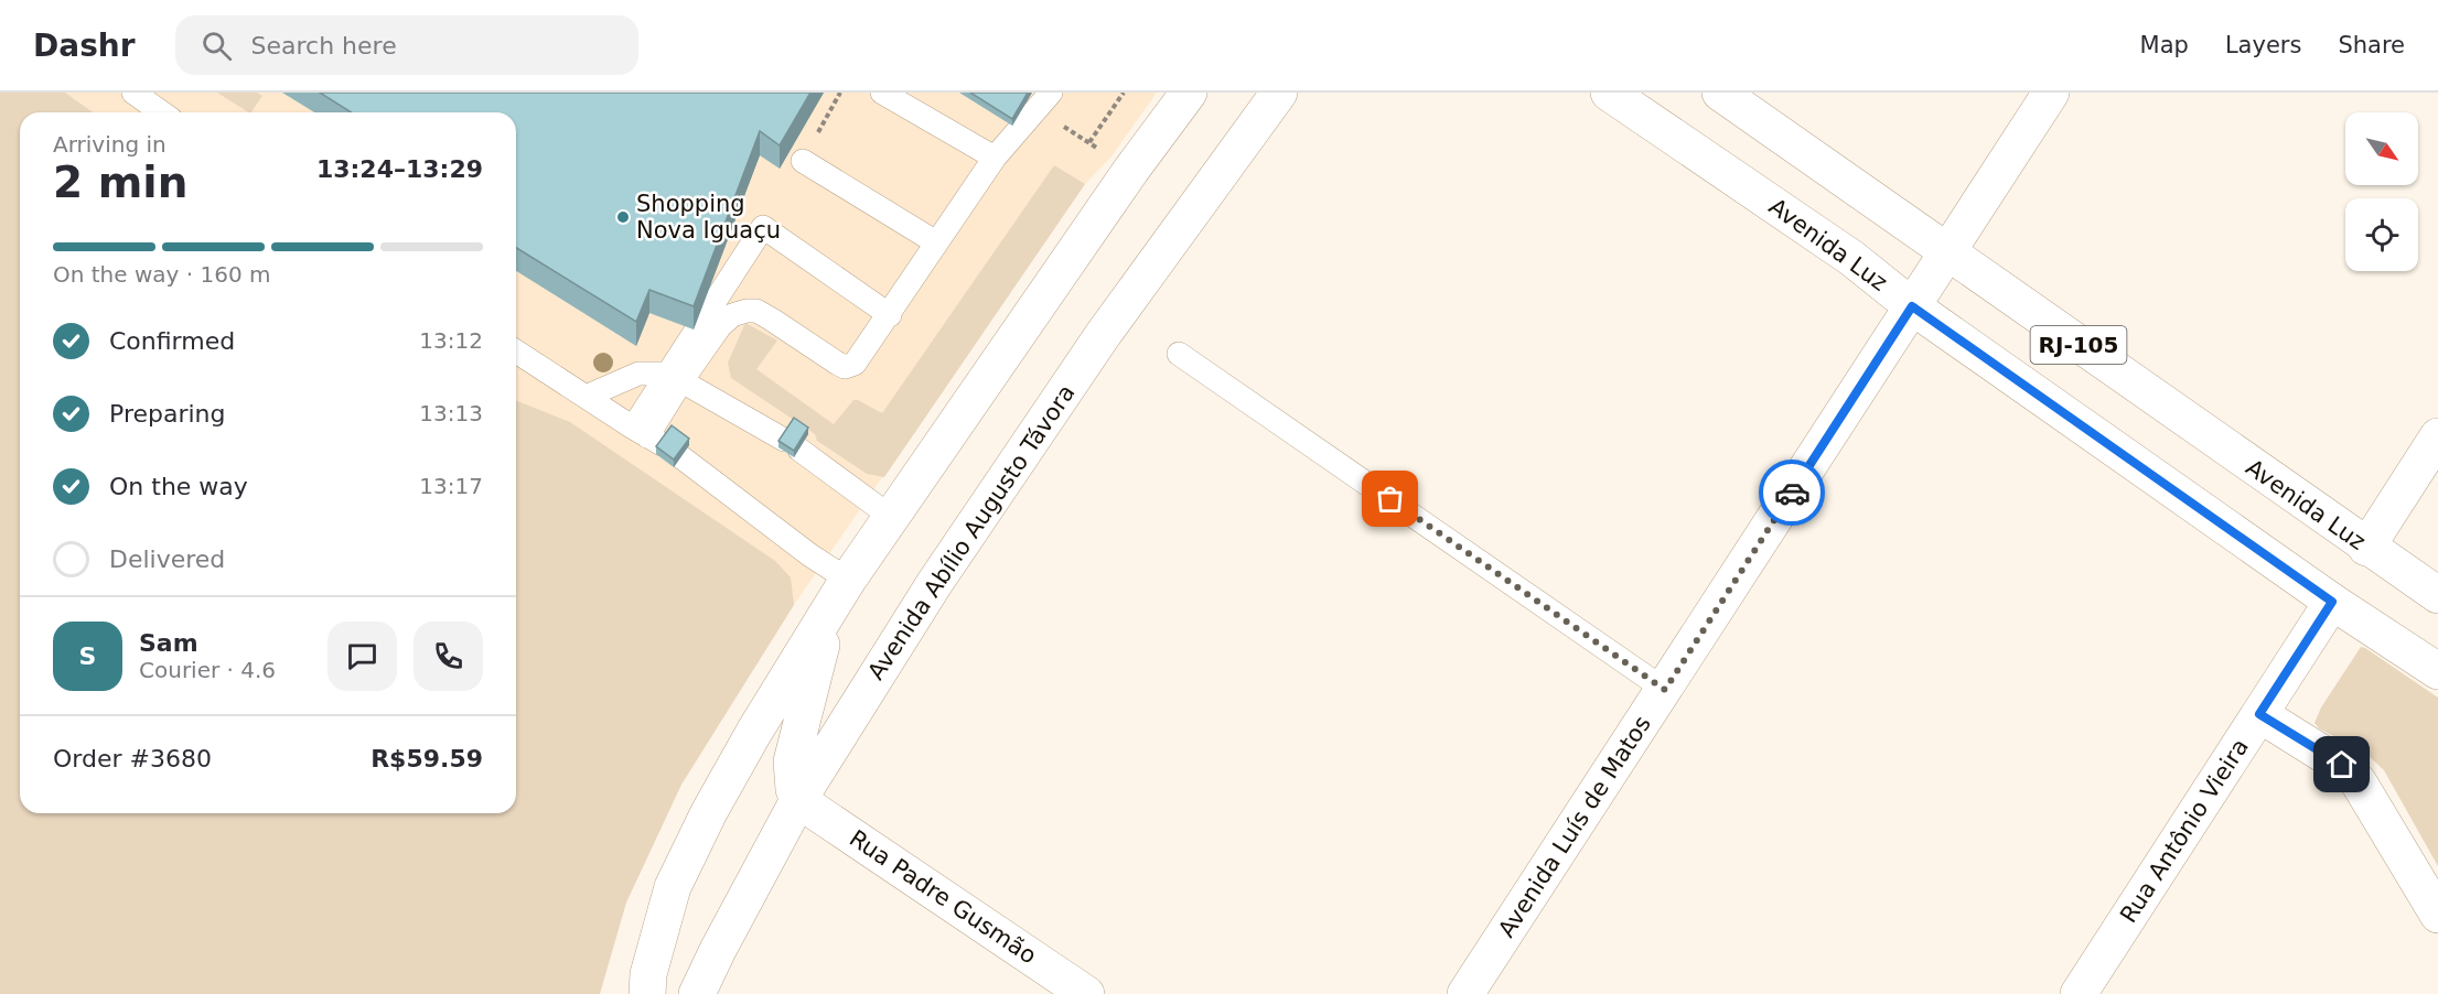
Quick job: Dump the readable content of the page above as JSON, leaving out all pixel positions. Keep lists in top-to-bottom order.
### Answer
{
  "streets": {
    "main road": [
      "Avenida Luz",
      "RJ-105",
      "Avenida Abílio Augusto Távora",
      "Avenida Luís de Matos",
      "Rua Antônio Vieira",
      "Rua Padre Gusmão"
    ]
  },
  "crossings": [
    ["Avenida Luz", "Avenida Luís de Matos"],
    ["Avenida Luz", "Rua Antônio Vieira"],
    ["Avenida Abílio Augusto Távora", "Rua Padre Gusmão"]
  ],
  "places": ["Shopping Nova Iguaçu"],
  "north": "bottom right",
  "page": {
    "header": "Dashr",
    "search": "Search here",
    "nav": ["Map", "Layers", "Share"],
    "heading": ["2 min", "Arriving in", "13:24–13:29"],
    "panel": [
      "Sam",
      "Courier · 4.6",
      "Order #3680",
      "R$59.59"
    ],
    "bar": "On the way · 160 m",
    "list": [
      ["Confirmed", "13:12"],
      ["Preparing", "13:13"],
      ["On the way", "13:17"],
      "Delivered"
    ],
    "round": "S"
  }
}
